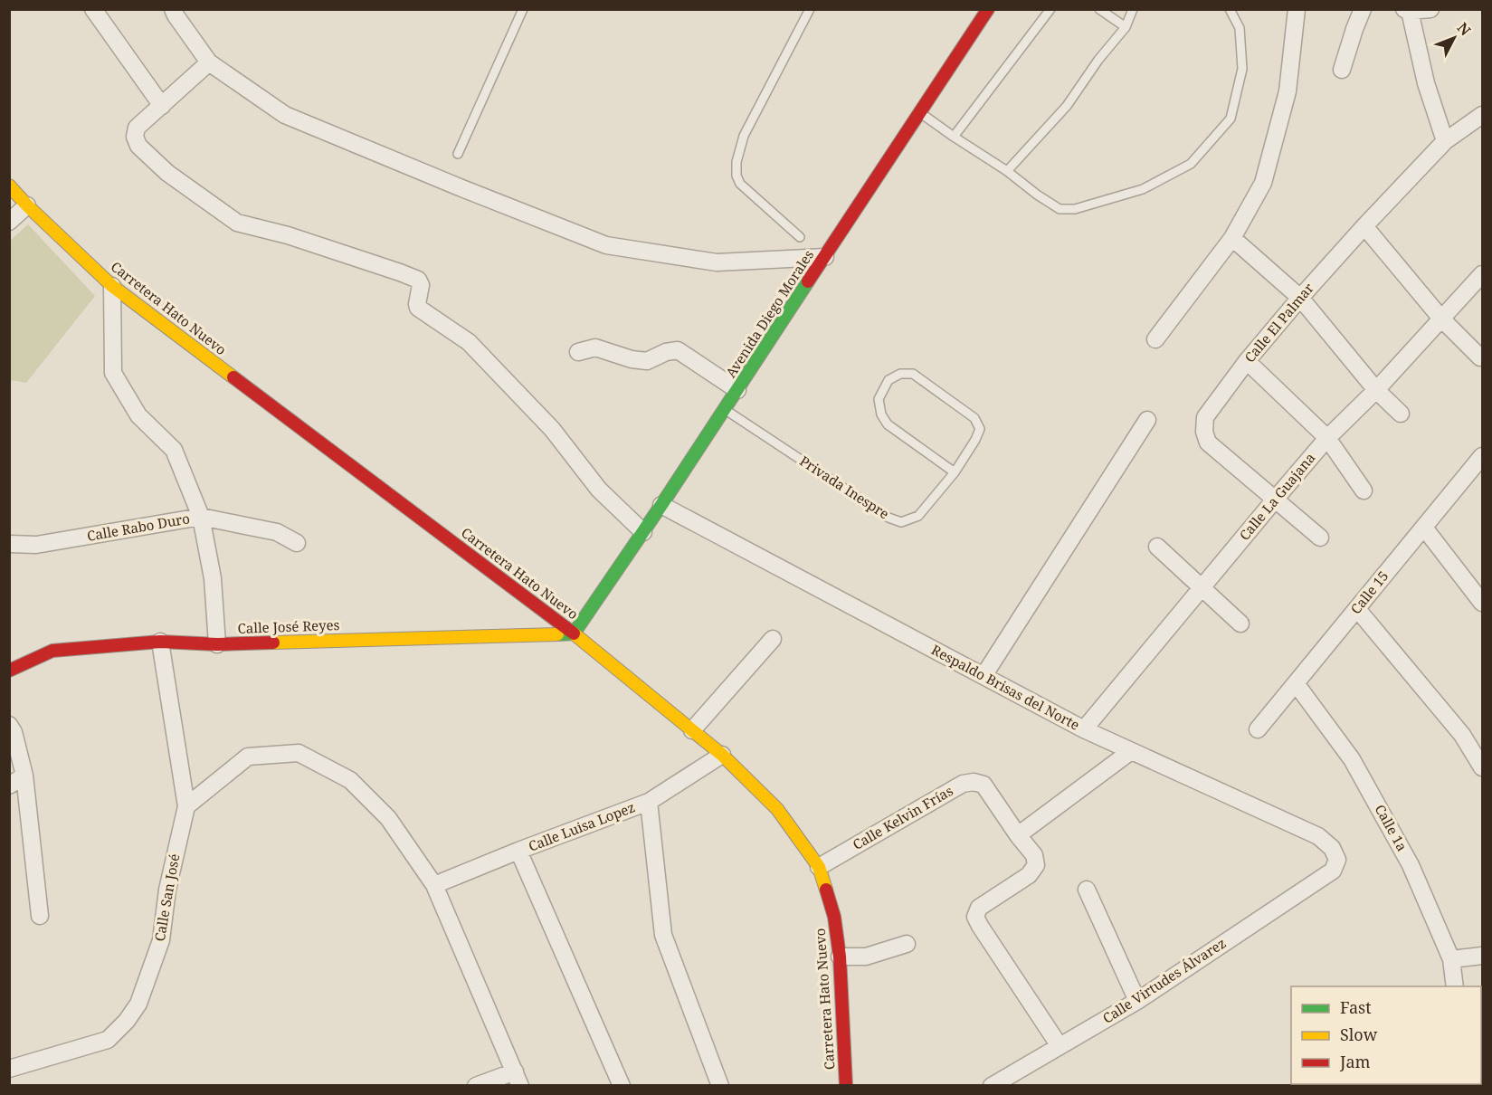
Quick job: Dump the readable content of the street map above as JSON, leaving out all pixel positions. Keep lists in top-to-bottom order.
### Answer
{
  "streets": {
    "street": [
      "Carretera Hato Nuevo",
      "Avenida Diego Morales",
      "Calle El Palmar",
      "Calle La Guajana",
      "Calle Rabo Duro",
      "Calle 15",
      "Calle José Reyes",
      "Respaldo Brisas del Norte",
      "Calle Kelvin Frías",
      "Calle Luisa Lopez",
      "Calle 1a",
      "Calle San José",
      "Calle Virtudes Álvarez"
    ],
    "lane": ["Privada Inespre"]
  },
  "crossings": [
    ["Carretera Hato Nuevo", "Avenida Diego Morales"],
    ["Carretera Hato Nuevo", "Calle José Reyes"],
    ["Carretera Hato Nuevo", "Calle Kelvin Frías"],
    ["Carretera Hato Nuevo", "Calle Luisa Lopez"],
    ["Avenida Diego Morales", "Privada Inespre"],
    ["Avenida Diego Morales", "Calle José Reyes"],
    ["Avenida Diego Morales", "Respaldo Brisas del Norte"],
    ["Calle El Palmar", "Calle La Guajana"],
    ["Calle La Guajana", "Respaldo Brisas del Norte"],
    ["Calle 15", "Calle 1a"],
    ["Calle José Reyes", "Calle San José"],
    ["Respaldo Brisas del Norte", "Calle Virtudes Álvarez"],
    ["Calle Kelvin Frías", "Calle Virtudes Álvarez"]
  ],
  "legend": ["Fast", "Slow", "Jam"],
  "north": "top right"
}
